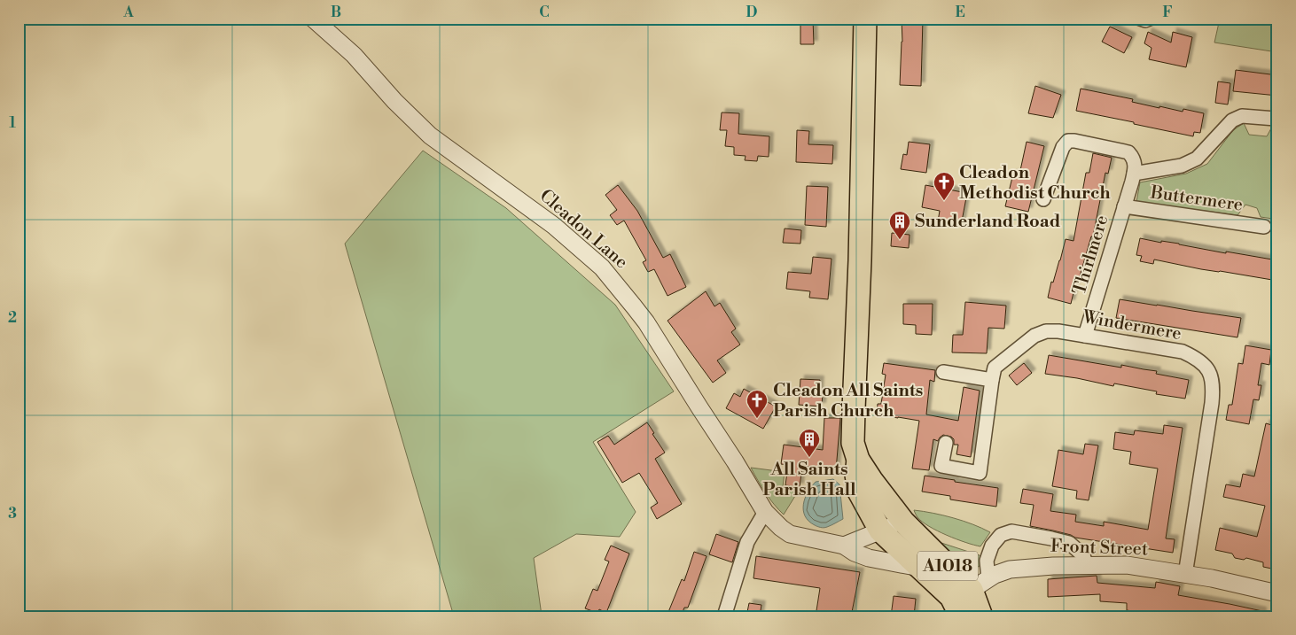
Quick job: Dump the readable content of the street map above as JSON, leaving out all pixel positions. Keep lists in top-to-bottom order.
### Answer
{
  "streets": {
    "highway": ["A1018"],
    "street": [
      "Buttermere",
      "Cleadon Lane",
      "Thirlmere",
      "Windermere",
      "Front Street"
    ]
  },
  "crossings": [
    ["Buttermere", "Thirlmere"],
    ["Cleadon Lane", "A1018"],
    ["Thirlmere", "Windermere"],
    ["Windermere", "Front Street"],
    ["Front Street", "A1018"]
  ],
  "places": {
    "church": ["Cleadon Methodist Church", "Cleadon All Saints Parish Church"],
    "building": ["Sunderland Road", "All Saints Parish Hall"]
  },
  "grid": {
    "columns": [
      "A",
      "B",
      "C",
      "D",
      "E",
      "F"
    ],
    "rows": ["1", "2", "3"]
  }
}
